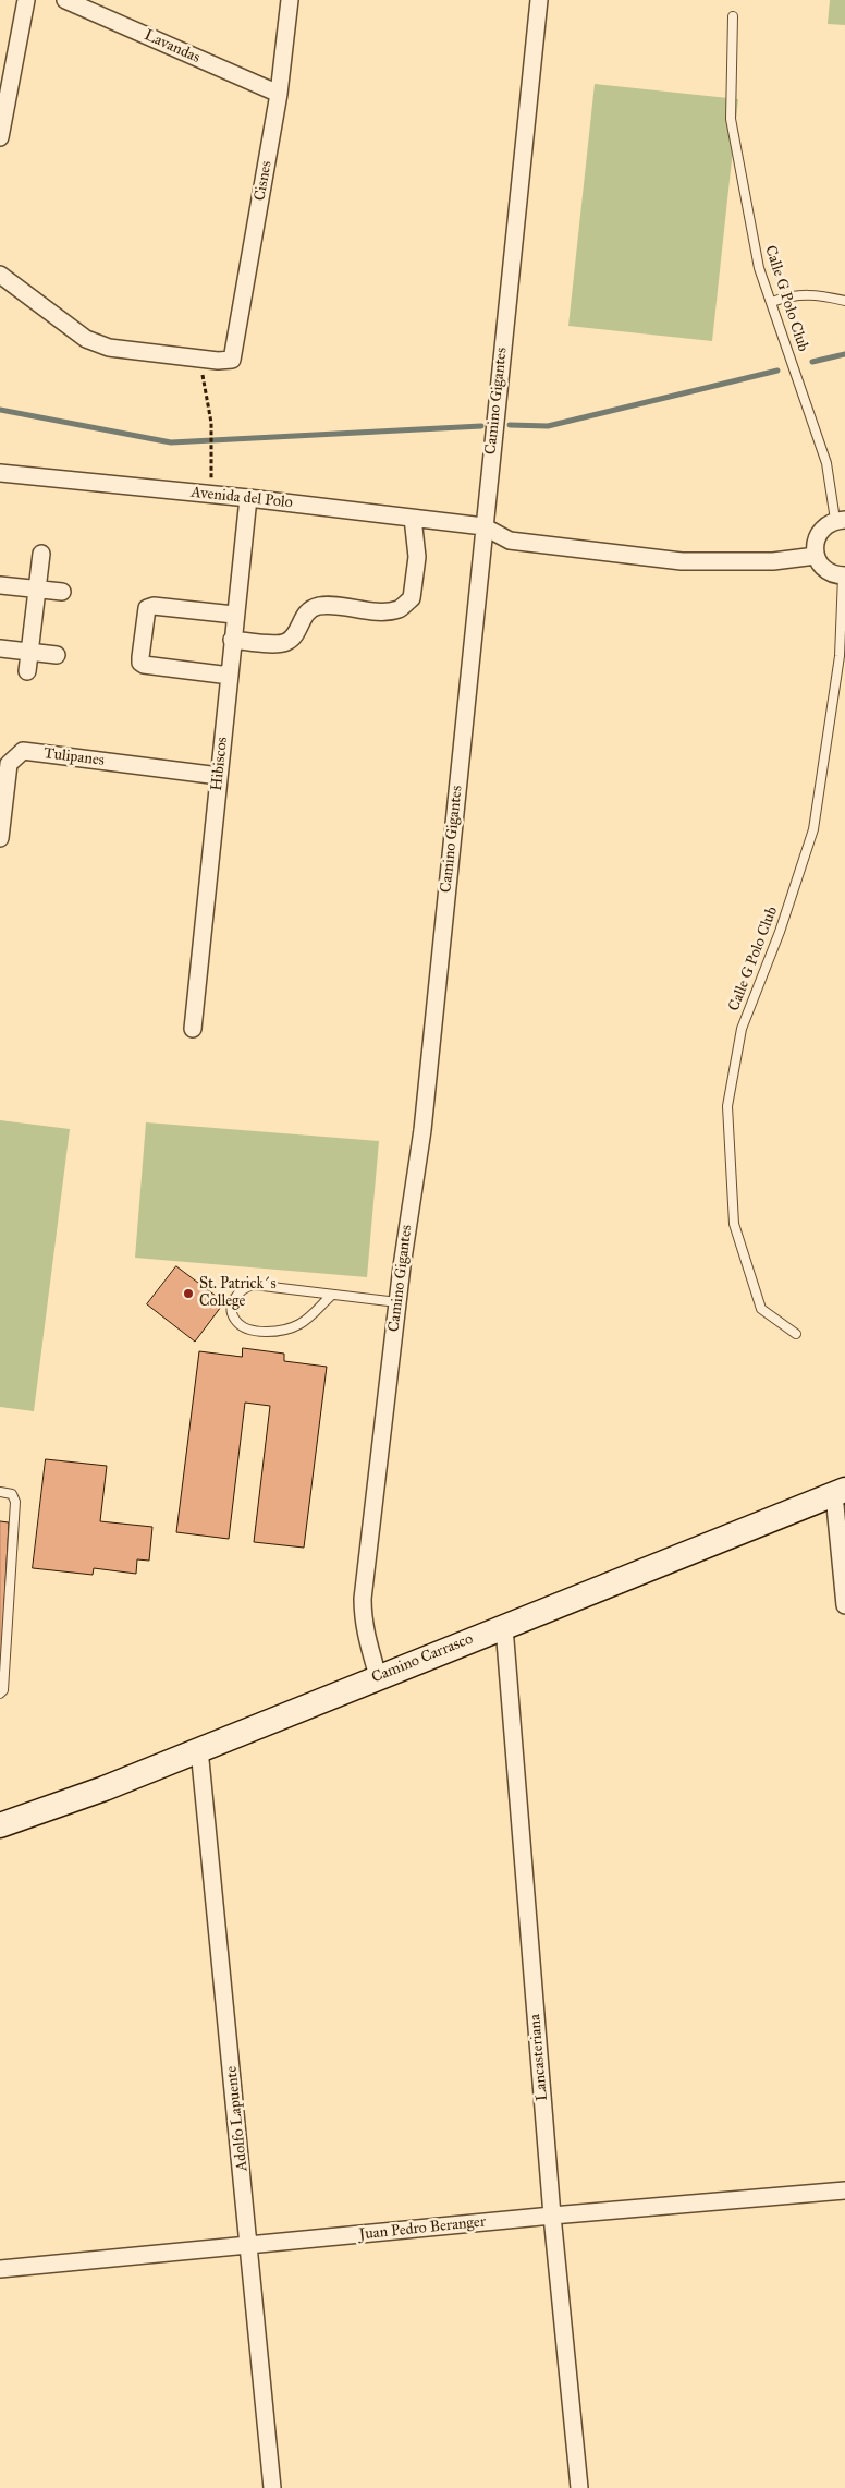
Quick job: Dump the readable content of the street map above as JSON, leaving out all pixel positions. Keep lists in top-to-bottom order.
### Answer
{
  "streets": {
    "main road": ["Camino Carrasco"],
    "street": [
      "Lavandas",
      "Cisnes",
      "Camino Gigantes",
      "Avenida del Polo",
      "Tulipanes",
      "Hibiscos",
      "Lancasteriana",
      "Adolfo Lapuente",
      "Juan Pedro Beranger"
    ],
    "lane": ["Calle G Polo Club"]
  },
  "crossings": [
    ["Lavandas", "Cisnes"],
    ["Camino Gigantes", "Avenida del Polo"],
    ["Camino Gigantes", "Camino Carrasco"],
    ["Avenida del Polo", "Hibiscos"],
    ["Tulipanes", "Hibiscos"],
    ["Camino Carrasco", "Lancasteriana"],
    ["Camino Carrasco", "Adolfo Lapuente"],
    ["Lancasteriana", "Juan Pedro Beranger"],
    ["Adolfo Lapuente", "Juan Pedro Beranger"]
  ],
  "places": ["St. Patrick´s College"]
}
